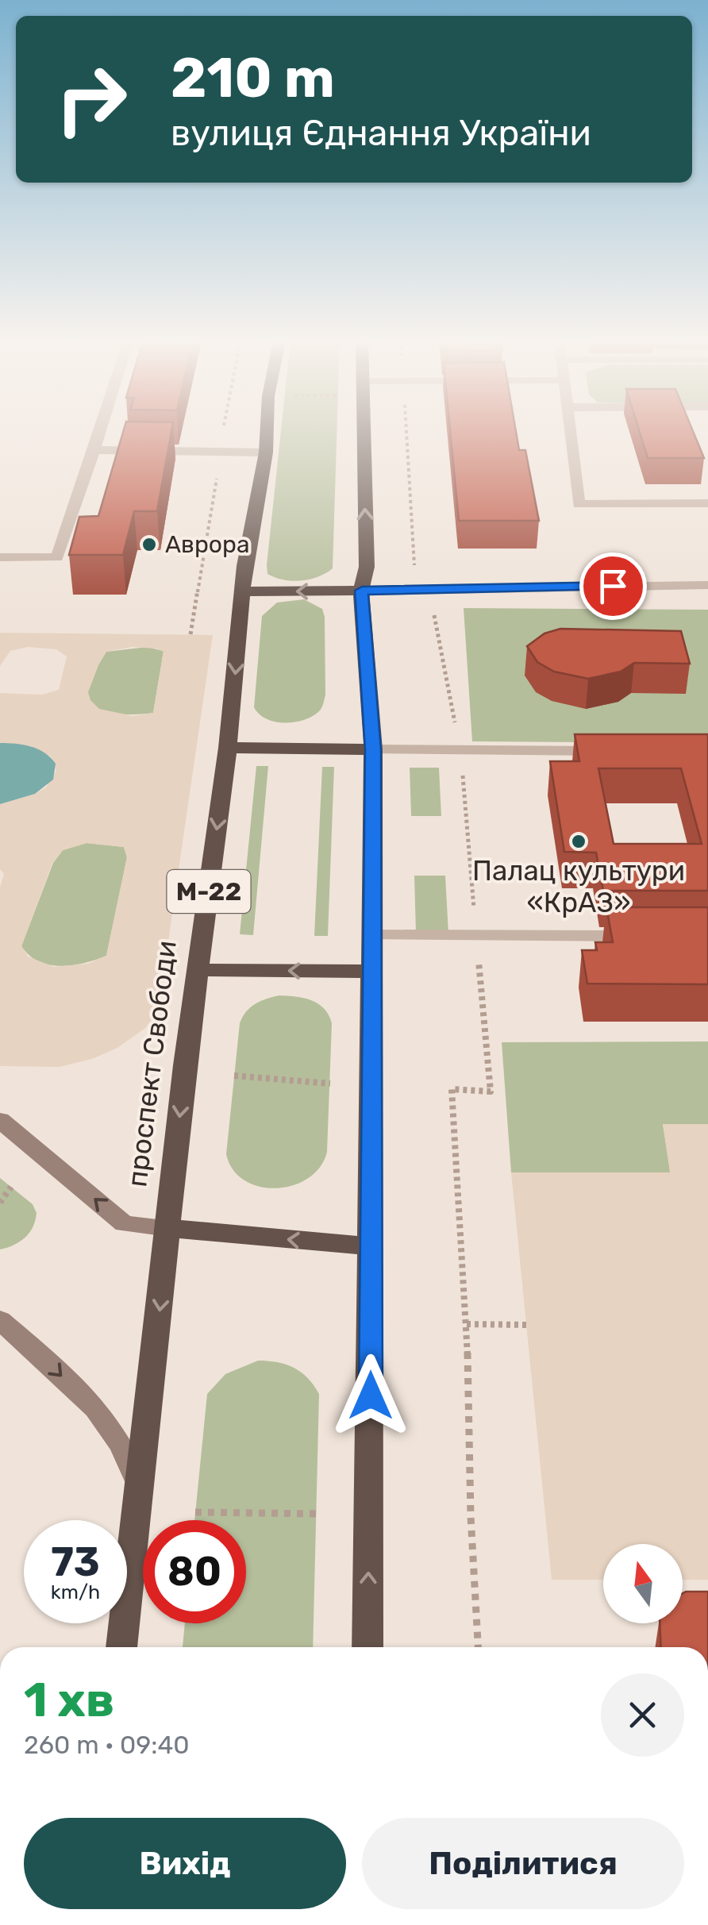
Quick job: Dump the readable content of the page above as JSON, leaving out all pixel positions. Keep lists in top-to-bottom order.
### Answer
{
  "streets": {
    "highway": ["М-22", "проспект Свободи"]
  },
  "places": ["Аврора", "Палац культури «КрАЗ»"],
  "north": "top",
  "page": {
    "turn": ["210 m", "вулиця Єднання України"],
    "speed": "73 km/h",
    "limit": "80",
    "heading": ["1 хв", "260 m · 09:40"],
    "buttons": ["Вихід", "Поділитися"]
  }
}
